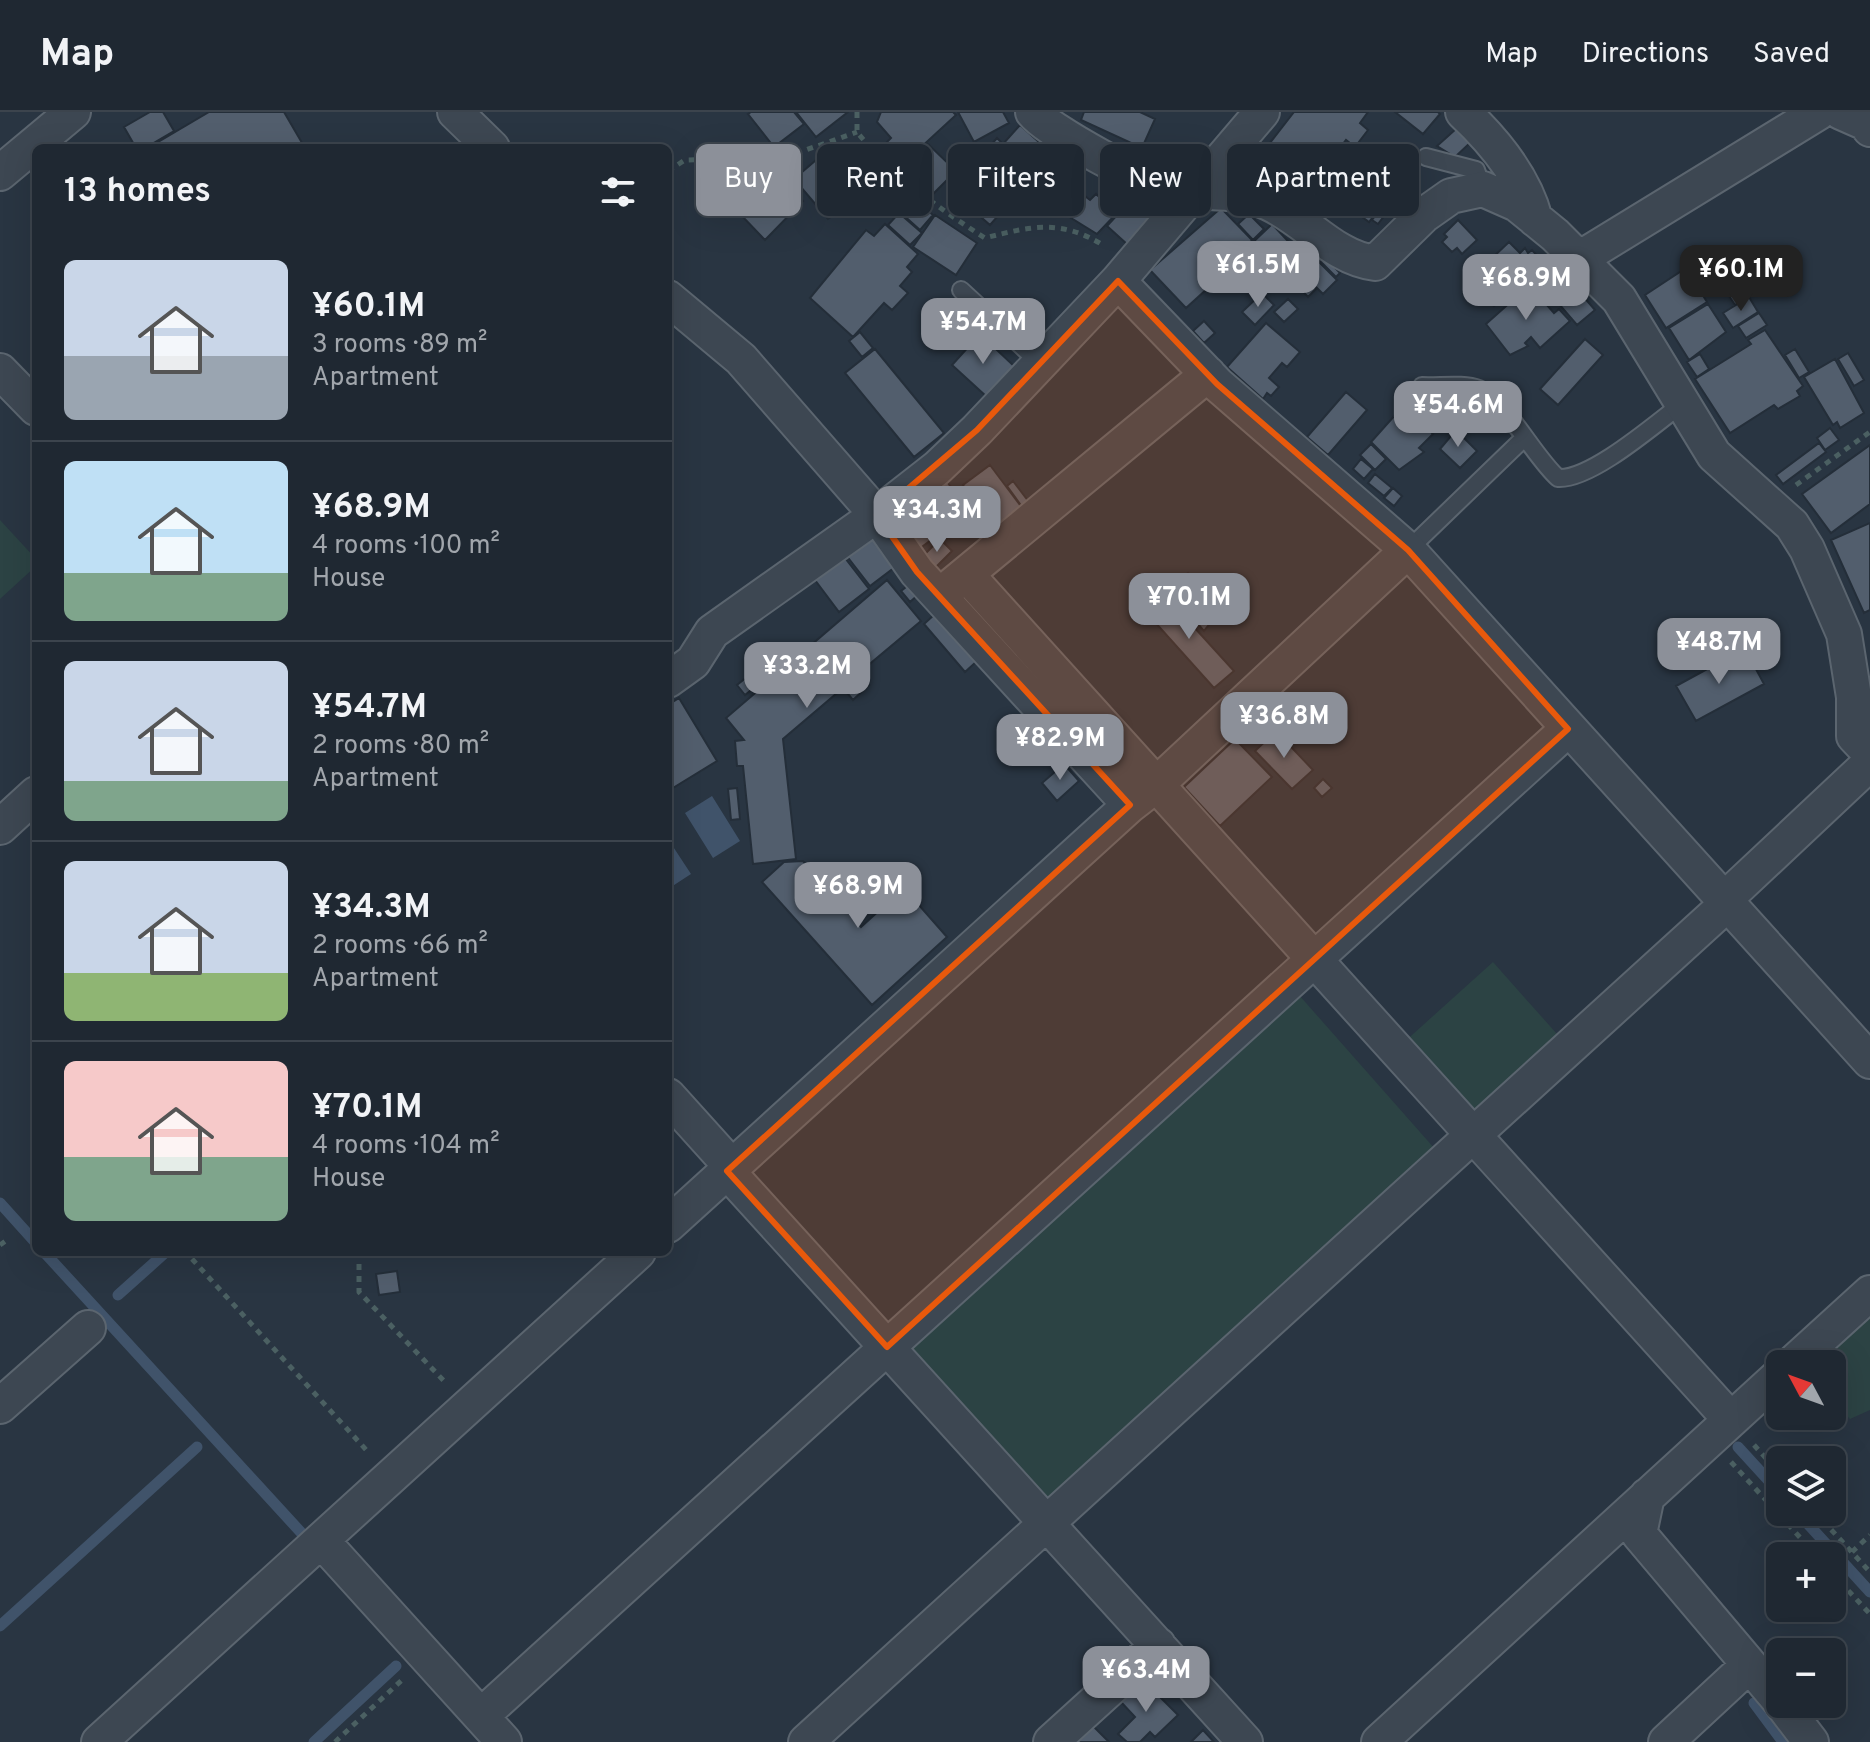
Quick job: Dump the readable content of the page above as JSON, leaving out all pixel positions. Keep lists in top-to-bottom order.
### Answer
{
  "north": "top left",
  "page": {
    "header": "Map",
    "nav": ["Map", "Directions", "Saved"],
    "chip": [
      "Buy",
      "Rent",
      "Filters",
      "New",
      "Apartment"
    ],
    "heading": "13 homes",
    "list": [
      {
        "name": "¥60.1M",
        "note": "3 rooms · 89 m² · Apartment"
      },
      {
        "name": "¥68.9M",
        "note": "4 rooms · 100 m² · House"
      },
      {
        "name": "¥54.7M",
        "note": "2 rooms · 80 m² · Apartment"
      },
      {
        "name": "¥34.3M",
        "note": "2 rooms · 66 m² · Apartment"
      },
      {
        "name": "¥70.1M",
        "note": "4 rooms · 104 m² · House"
      }
    ],
    "price": [
      "¥61.5M",
      "¥60.1M",
      "¥68.9M",
      "¥54.7M",
      "¥54.6M",
      "¥34.3M",
      "¥70.1M",
      "¥48.7M",
      "¥33.2M",
      "¥36.8M",
      "¥82.9M",
      "¥68.9M",
      "¥63.4M"
    ],
    "map_buttons": ["+", "−"]
  }
}
